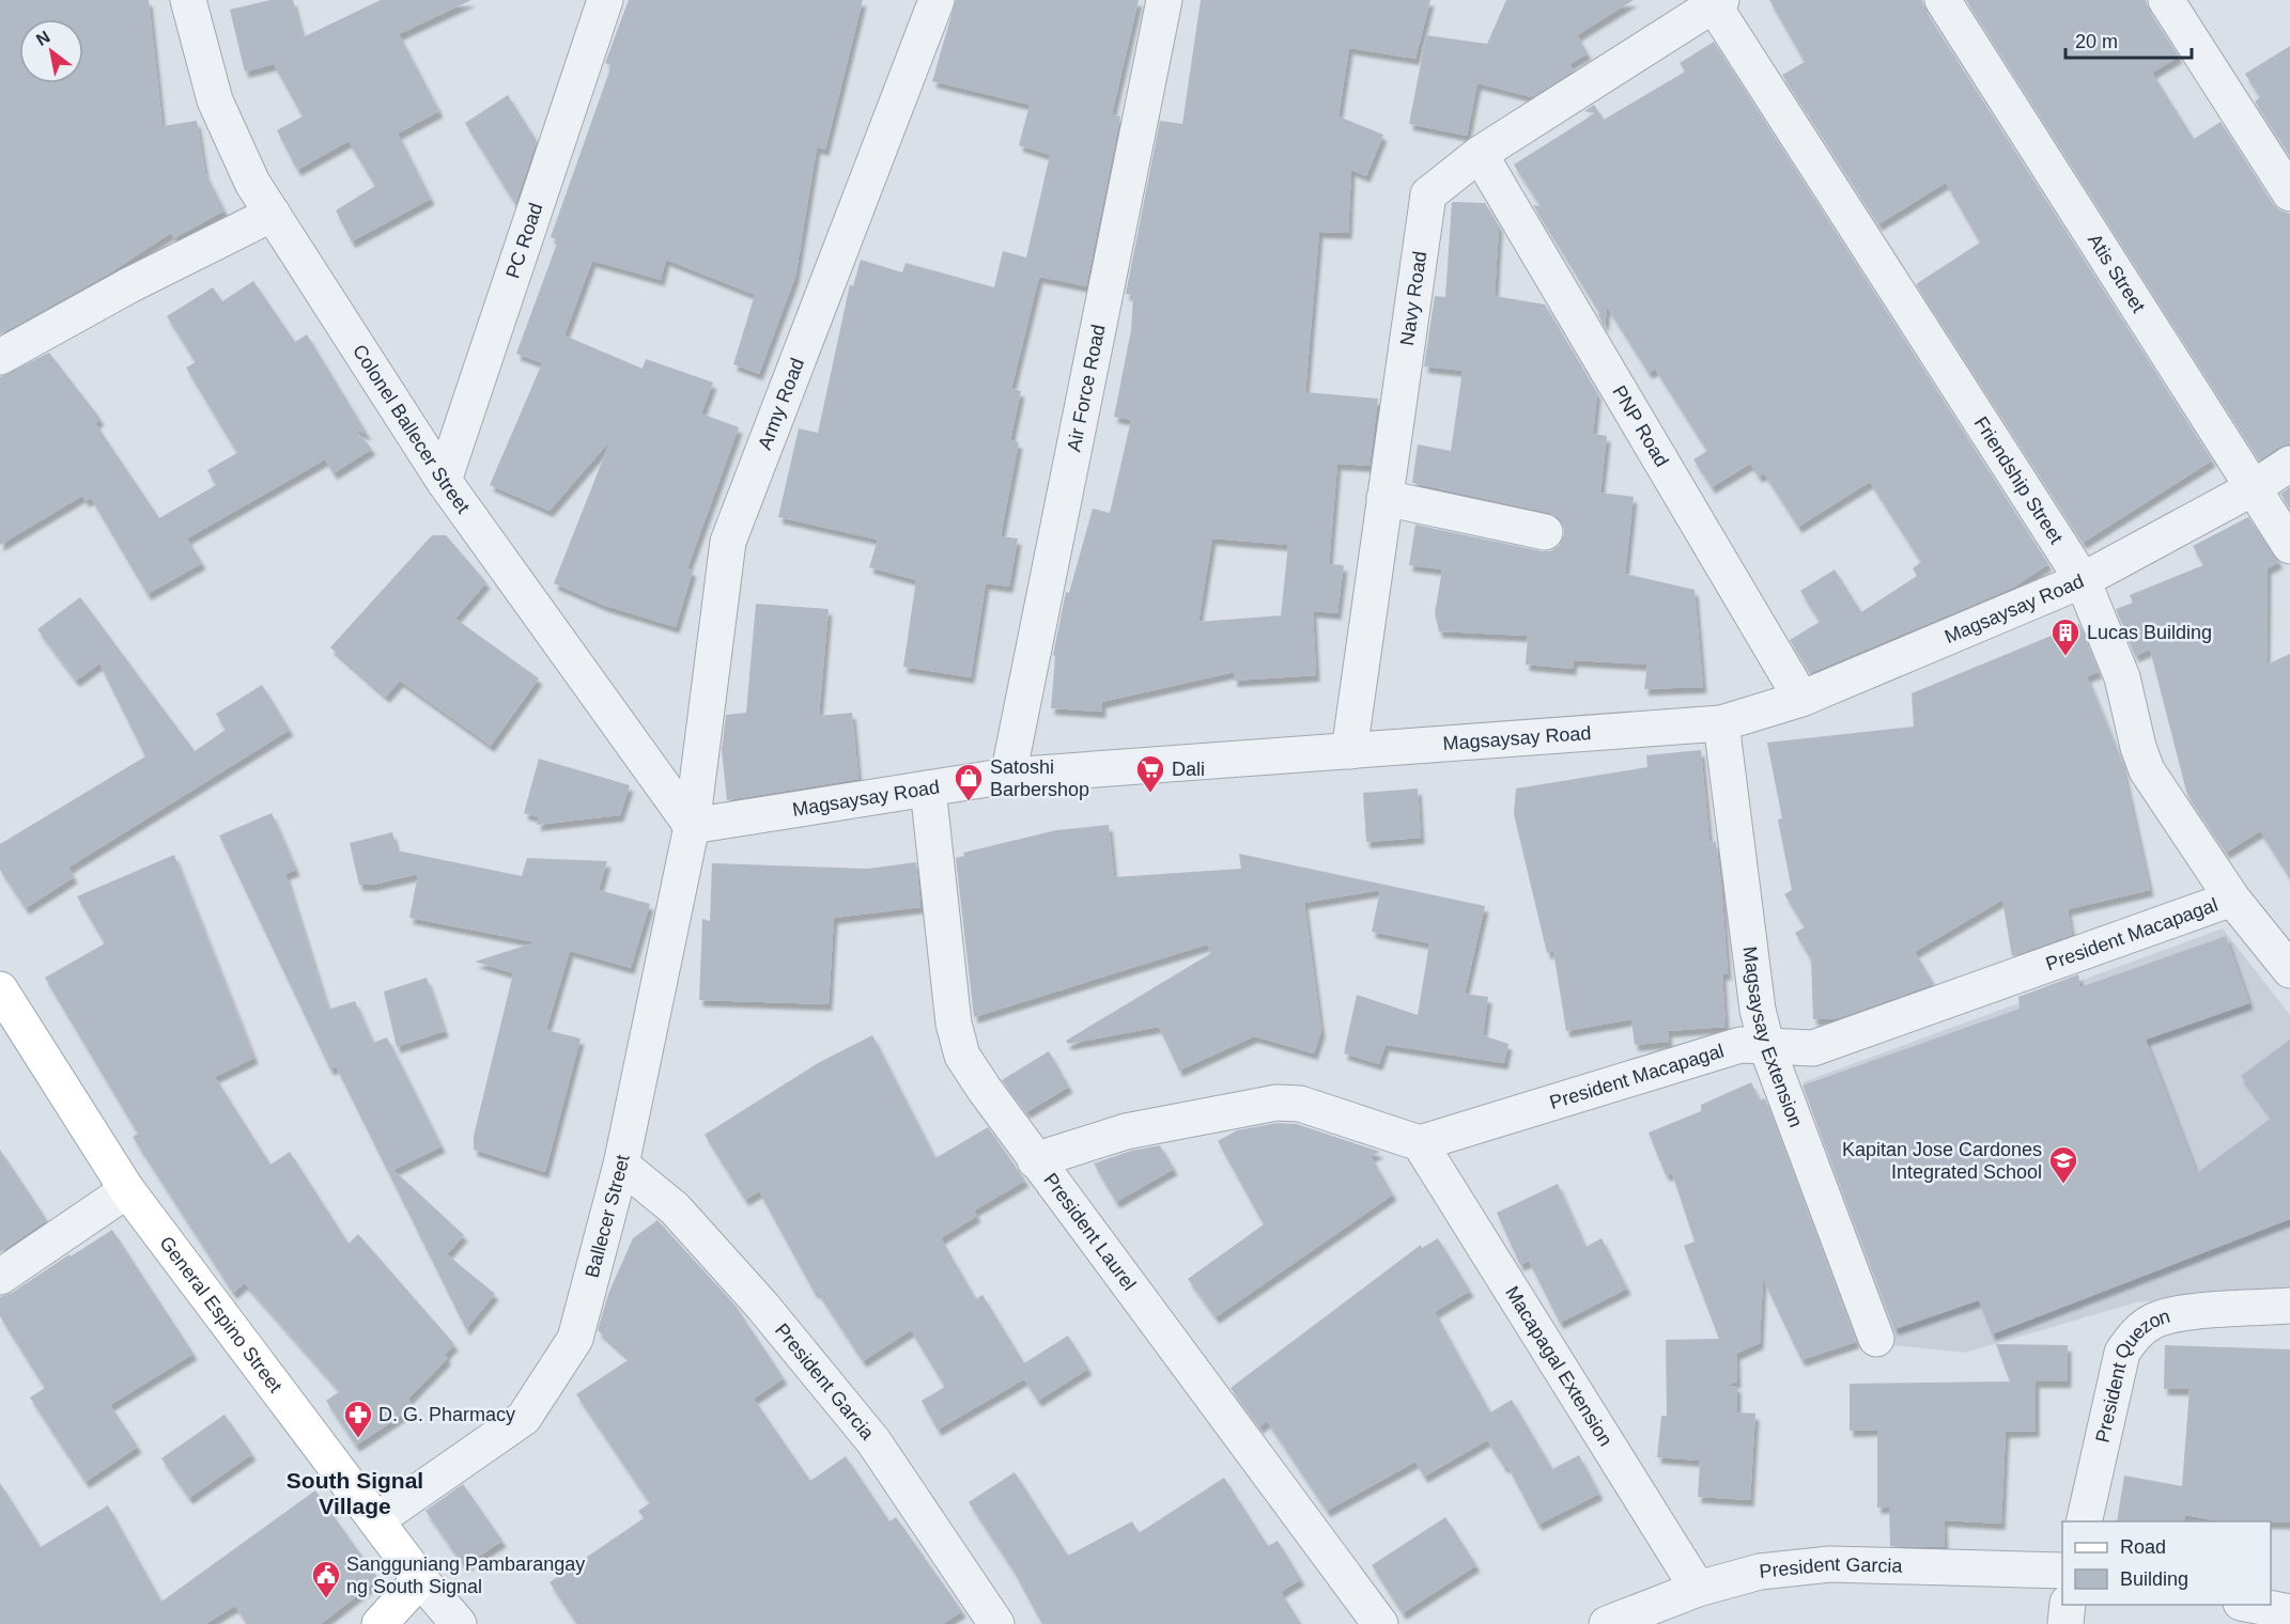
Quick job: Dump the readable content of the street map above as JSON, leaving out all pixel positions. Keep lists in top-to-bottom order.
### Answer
{
  "streets": {
    "main road": ["General Espino Street"],
    "street": [
      "PC Road",
      "Atis Street",
      "Navy Road",
      "Air Force Road",
      "Army Road",
      "PNP Road",
      "Colonel Ballecer Street",
      "Friendship Street",
      "Magsaysay Road",
      "President Macapagal",
      "Magsaysay Extension",
      "Ballecer Street",
      "President Laurel",
      "Macapagal Extension",
      "President Garcia",
      "President Quezon"
    ]
  },
  "crossings": [
    ["PC Road", "Colonel Ballecer Street"],
    ["Atis Street", "Magsaysay Road"],
    ["Navy Road", "PNP Road"],
    ["Navy Road", "Friendship Street"],
    ["Navy Road", "Magsaysay Road"],
    ["Air Force Road", "Magsaysay Road"],
    ["Army Road", "Colonel Ballecer Street"],
    ["Army Road", "Magsaysay Road"],
    ["Army Road", "Ballecer Street"],
    ["PNP Road", "Magsaysay Road"],
    ["Colonel Ballecer Street", "Magsaysay Road"],
    ["Colonel Ballecer Street", "Ballecer Street"],
    ["Friendship Street", "Magsaysay Road"],
    ["Friendship Street", "President Macapagal"],
    ["Magsaysay Road", "Magsaysay Extension"],
    ["Magsaysay Road", "Ballecer Street"],
    ["Magsaysay Road", "President Laurel"],
    ["President Macapagal", "Magsaysay Extension"],
    ["President Macapagal", "Macapagal Extension"],
    ["Ballecer Street", "General Espino Street"],
    ["Ballecer Street", "President Garcia"],
    ["Macapagal Extension", "President Garcia"]
  ],
  "districts": ["South Signal Village"],
  "places": {
    "building": ["Lucas Building"],
    "supermarket": ["Dali"],
    "shop": ["Satoshi Barbershop"],
    "school or university": ["Kapitan Jose Cardones Integrated School"],
    "pharmacy": ["D. G. Pharmacy"],
    "public building": ["Sangguniang Pambarangay ng South Signal"]
  },
  "legend": ["Road", "Building"],
  "scale_bar": "20 m",
  "north": "top left"
}
